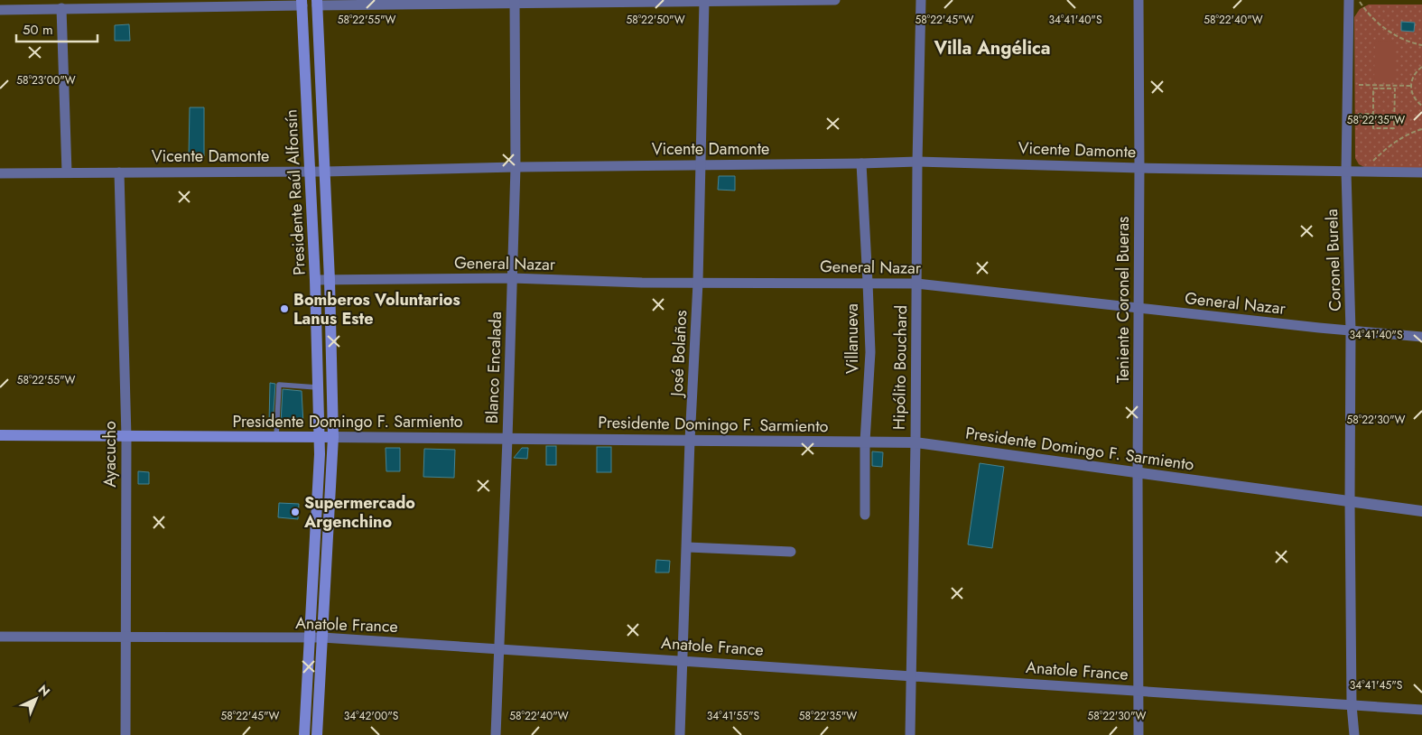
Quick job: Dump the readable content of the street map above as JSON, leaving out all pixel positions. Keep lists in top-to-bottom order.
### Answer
{
  "streets": {
    "main road": ["Presidente Raúl Alfonsín", "Presidente Domingo F. Sarmiento"],
    "street": [
      "Vicente Damonte",
      "Coronel Burela",
      "General Nazar",
      "Teniente Coronel Bueras",
      "Villanueva",
      "José Bolaños",
      "Blanco Encalada",
      "Hipólito Bouchard",
      "Ayacucho",
      "Anatole France"
    ]
  },
  "crossings": [
    ["Vicente Damonte", "Presidente Raúl Alfonsín"],
    ["Vicente Damonte", "Coronel Burela"],
    ["Vicente Damonte", "Teniente Coronel Bueras"],
    ["Vicente Damonte", "Villanueva"],
    ["Vicente Damonte", "José Bolaños"],
    ["Vicente Damonte", "Blanco Encalada"],
    ["Vicente Damonte", "Hipólito Bouchard"],
    ["Vicente Damonte", "Ayacucho"],
    ["Presidente Raúl Alfonsín", "General Nazar"],
    ["Presidente Raúl Alfonsín", "Presidente Domingo F. Sarmiento"],
    ["Presidente Raúl Alfonsín", "Anatole France"],
    ["Coronel Burela", "General Nazar"],
    ["Coronel Burela", "Presidente Domingo F. Sarmiento"],
    ["Coronel Burela", "Anatole France"],
    ["General Nazar", "Teniente Coronel Bueras"],
    ["General Nazar", "Villanueva"],
    ["General Nazar", "José Bolaños"],
    ["General Nazar", "Blanco Encalada"],
    ["General Nazar", "Hipólito Bouchard"],
    ["Teniente Coronel Bueras", "Presidente Domingo F. Sarmiento"],
    ["Teniente Coronel Bueras", "Anatole France"],
    ["Villanueva", "Presidente Domingo F. Sarmiento"],
    ["José Bolaños", "Presidente Domingo F. Sarmiento"],
    ["José Bolaños", "Anatole France"],
    ["Blanco Encalada", "Presidente Domingo F. Sarmiento"],
    ["Blanco Encalada", "Anatole France"],
    ["Hipólito Bouchard", "Presidente Domingo F. Sarmiento"],
    ["Hipólito Bouchard", "Anatole France"],
    ["Presidente Domingo F. Sarmiento", "Ayacucho"],
    ["Ayacucho", "Anatole France"]
  ],
  "districts": ["Villa Angélica"],
  "places": ["Bomberos Voluntarios Lanus Este", "Supermercado Argenchino"],
  "scale_bar": "50 m",
  "north": "top right",
  "coordinates": [
    "34°41'40\"S",
    "58°22'55\"W",
    "58°22'50\"W",
    "58°22'45\"W",
    "58°22'40\"W",
    "58°23'00\"W",
    "58°22'35\"W",
    "58°22'30\"W",
    "34°41'45\"S",
    "34°42'00\"S",
    "34°41'55\"S"
  ]
}
